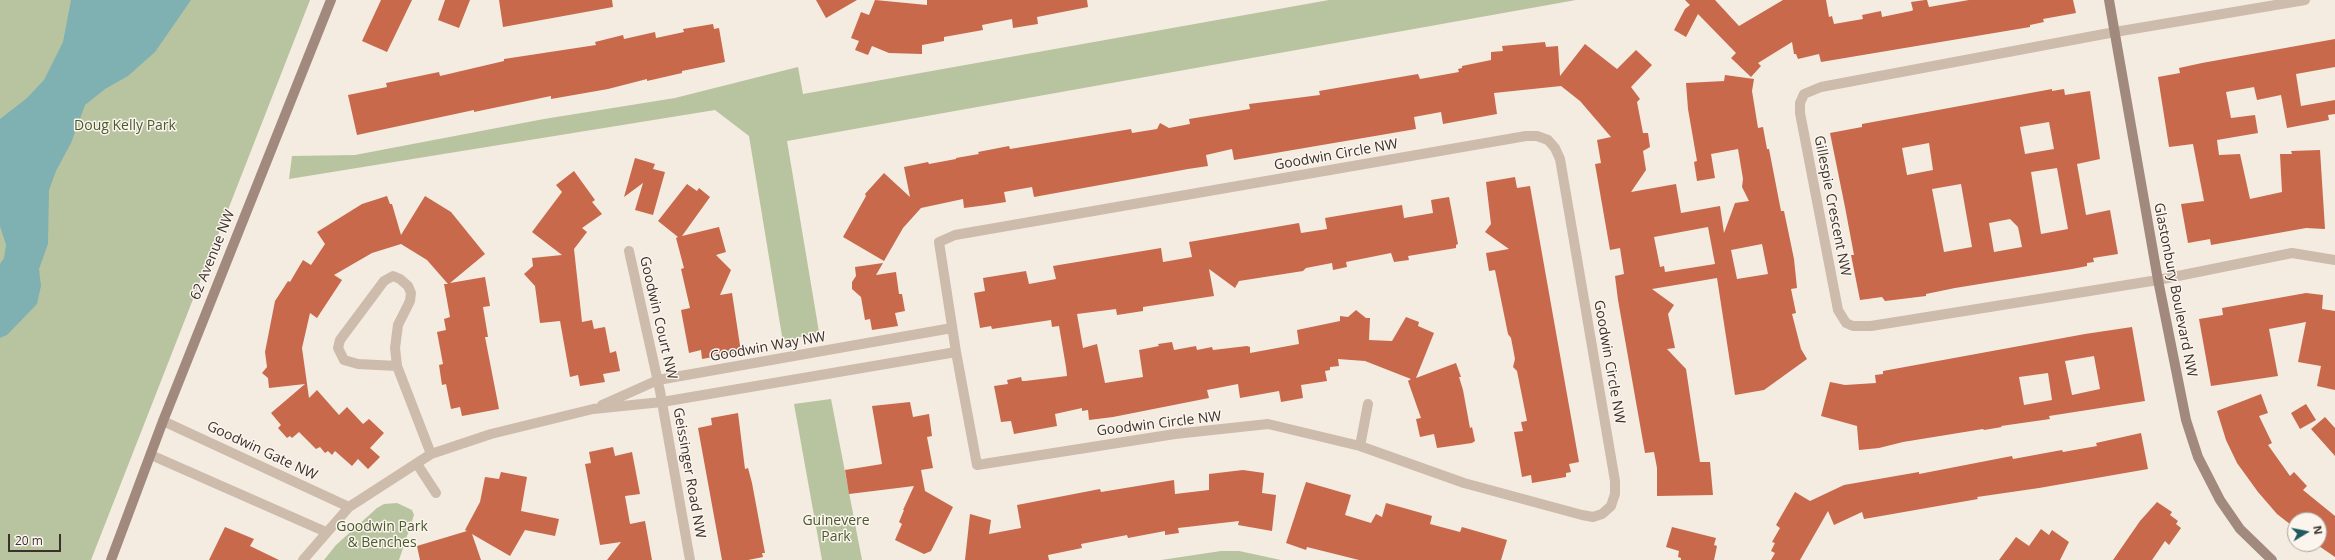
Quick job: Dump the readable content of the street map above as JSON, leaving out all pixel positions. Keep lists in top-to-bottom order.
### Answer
{
  "streets": {
    "main road": ["62 Avenue NW", "Glastonbury Boulevard NW"],
    "street": [
      "Goodwin Circle NW",
      "Gillespie Crescent NW",
      "Goodwin Court NW",
      "Goodwin Way NW",
      "Goodwin Gate NW",
      "Geissinger Road NW"
    ]
  },
  "crossings": [
    ["Goodwin Circle NW", "Goodwin Way NW"],
    ["Gillespie Crescent NW", "Glastonbury Boulevard NW"],
    ["62 Avenue NW", "Goodwin Gate NW"],
    ["Goodwin Court NW", "Goodwin Way NW"],
    ["Goodwin Court NW", "Geissinger Road NW"],
    ["Goodwin Way NW", "Goodwin Gate NW"],
    ["Goodwin Way NW", "Geissinger Road NW"]
  ],
  "parks": ["Doug Kelly Park", "Guinevere Park", "Goodwin Park & Benches"],
  "scale_bar": "20 m",
  "north": "right"
}
